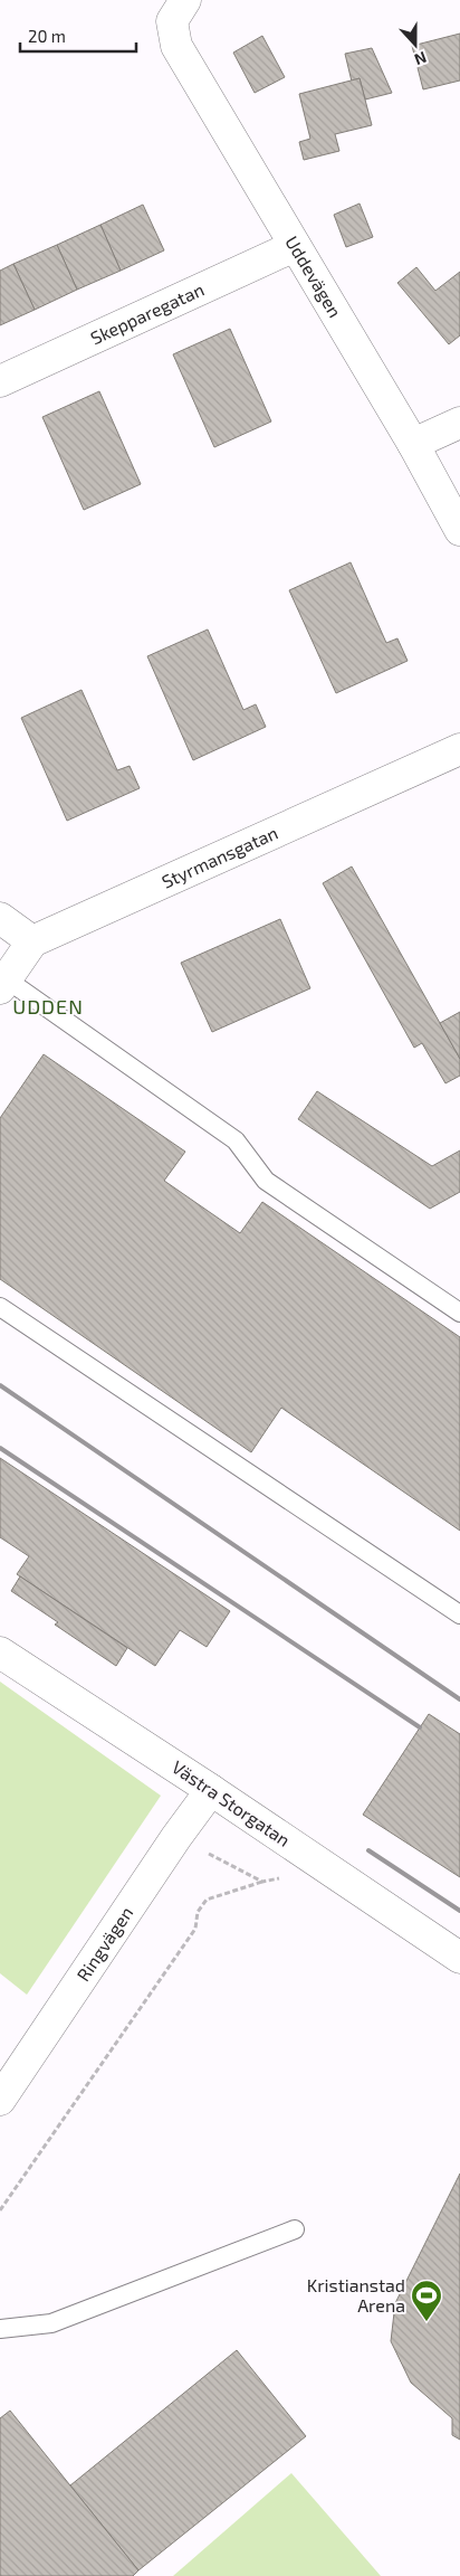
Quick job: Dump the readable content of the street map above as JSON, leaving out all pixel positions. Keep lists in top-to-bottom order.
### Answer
{
  "streets": {
    "street": [
      "Uddevägen",
      "Skepparegatan",
      "Styrmansgatan",
      "Västra Storgatan",
      "Ringvägen"
    ]
  },
  "crossings": [
    ["Uddevägen", "Skepparegatan"],
    ["Västra Storgatan", "Ringvägen"]
  ],
  "districts": ["UDDEN"],
  "places": {
    "sports": ["Kristianstad Arena"]
  },
  "scale_bar": "20 m",
  "north": "bottom"
}
